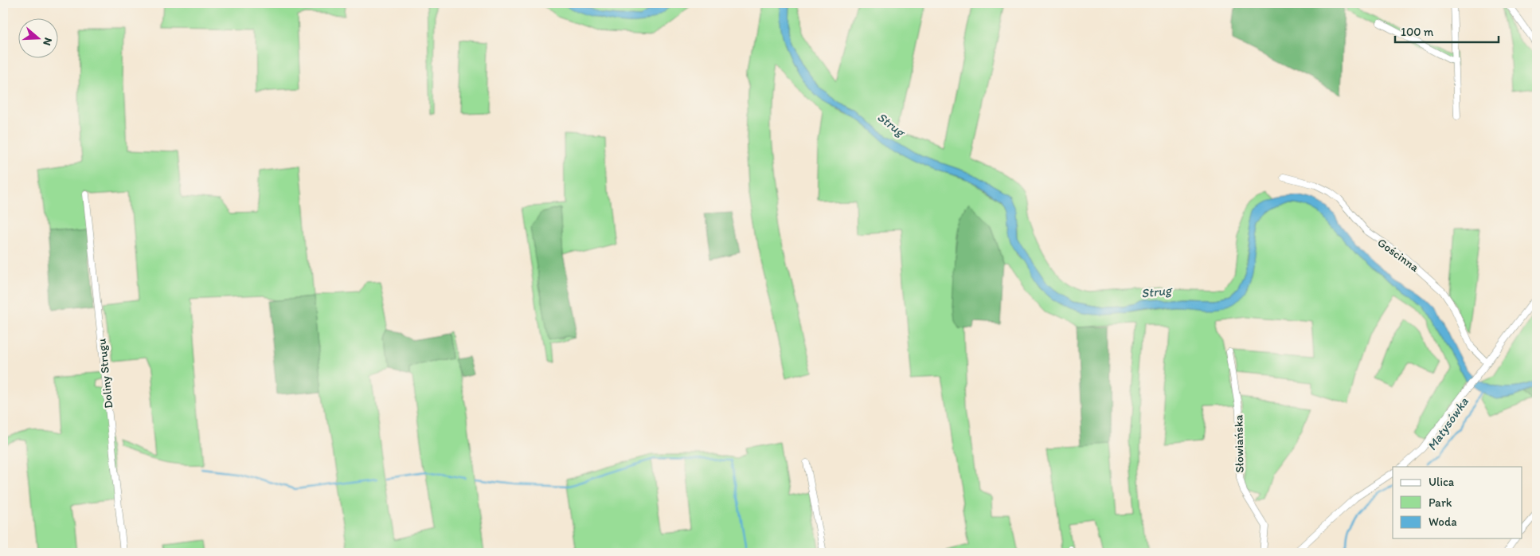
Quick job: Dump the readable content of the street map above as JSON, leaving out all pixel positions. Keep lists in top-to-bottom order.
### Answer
{
  "streets": {
    "street": ["Gościnna", "Doliny Strugu", "Słowiańska"]
  },
  "water": ["Strug", "Matysówka"],
  "legend": ["Ulica", "Park", "Woda"],
  "scale_bar": "100 m",
  "north": "right"
}
